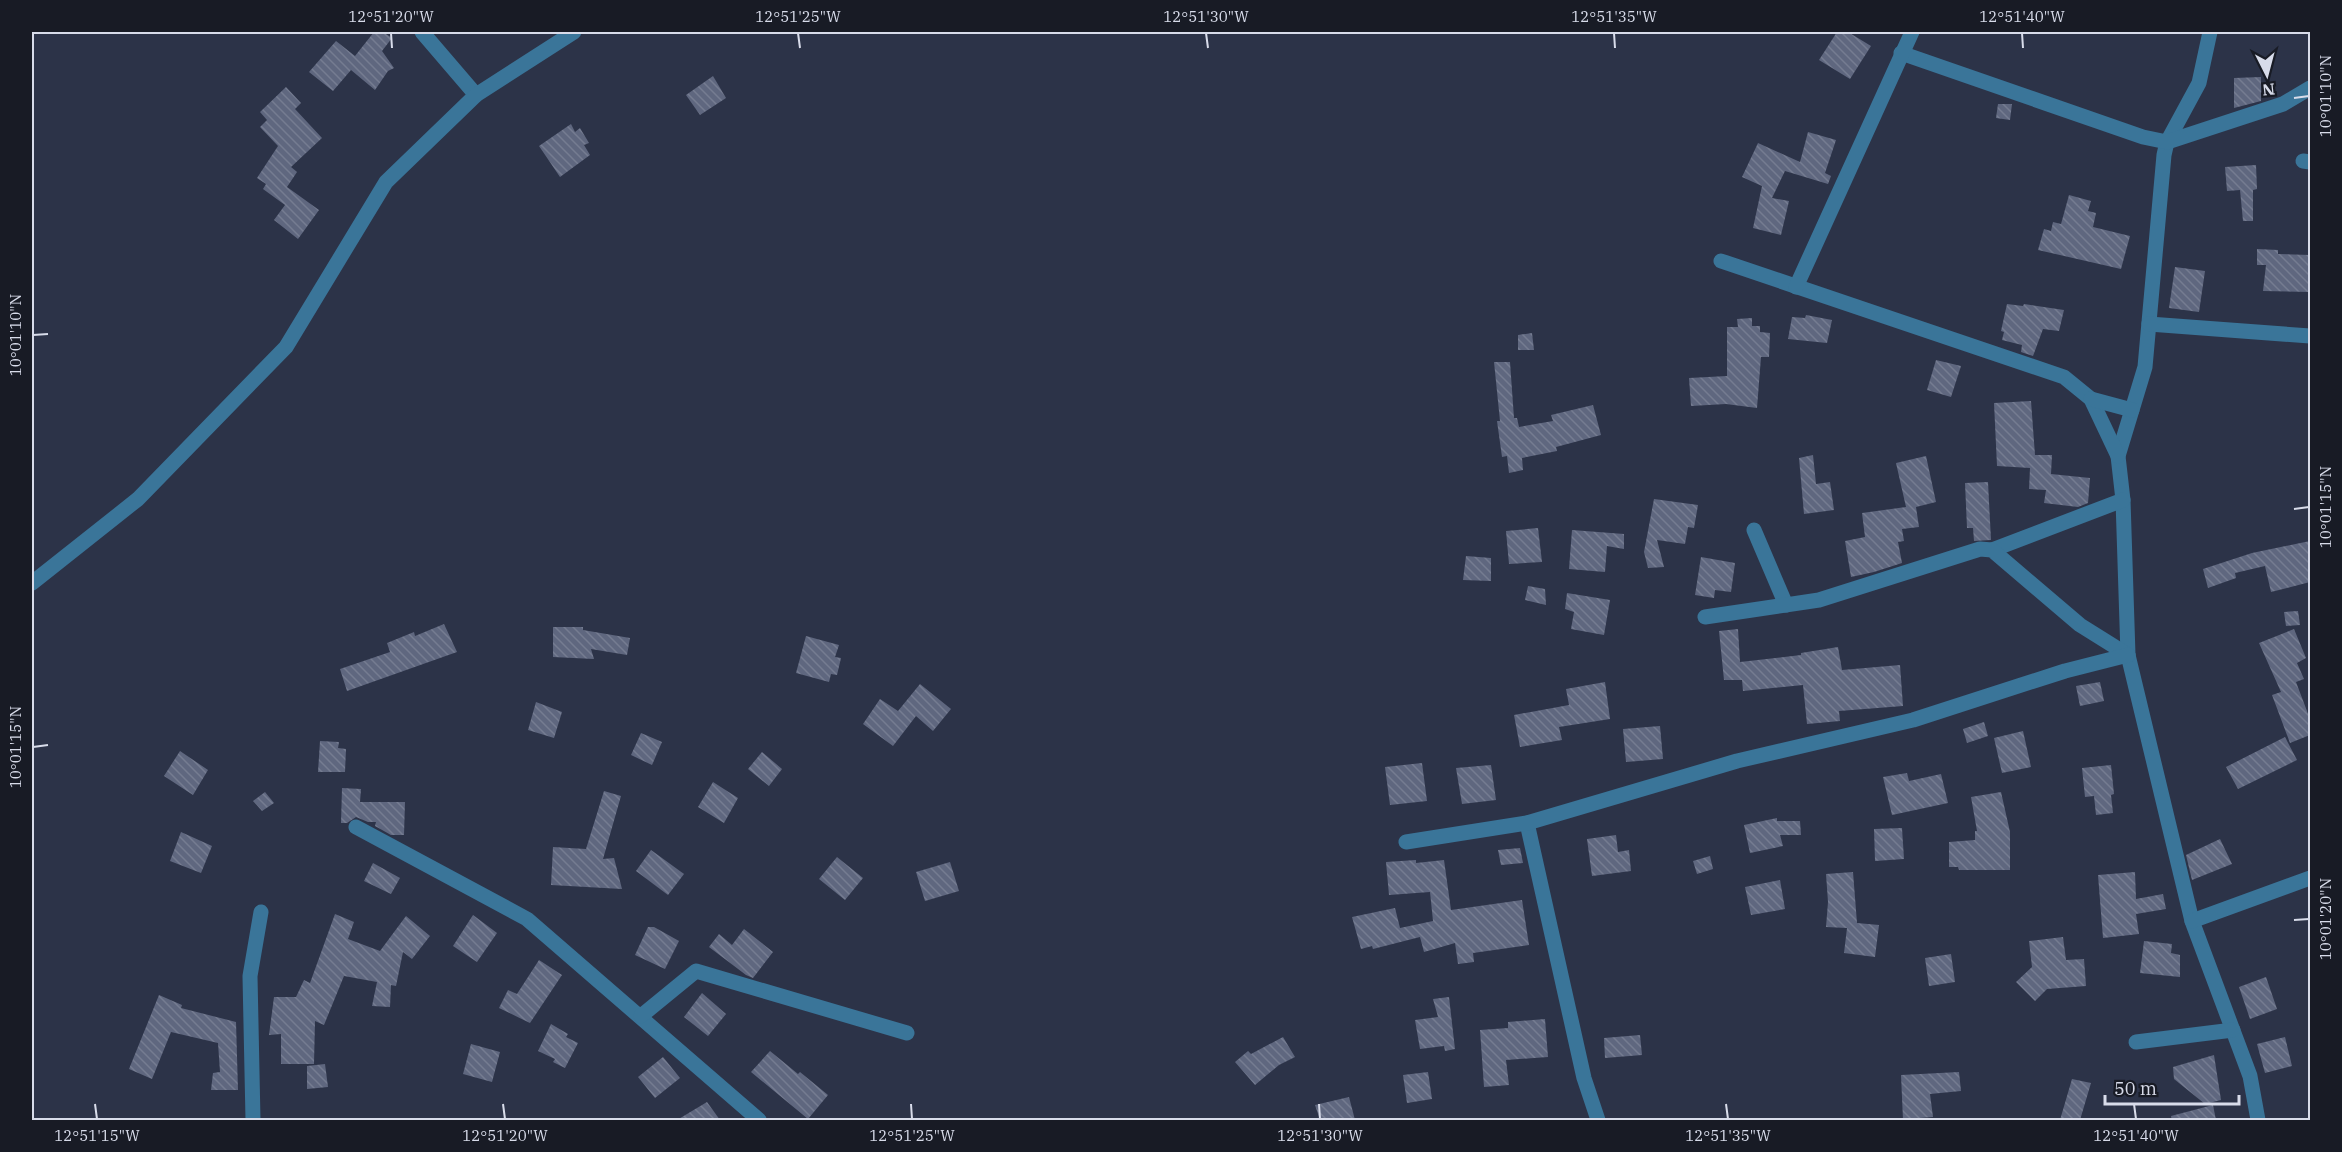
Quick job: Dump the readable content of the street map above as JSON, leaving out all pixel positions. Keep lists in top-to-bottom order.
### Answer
{
  "scale_bar": "50 m",
  "north": "bottom",
  "coordinates": [
    "12°51'20\"W",
    "12°51'25\"W",
    "12°51'30\"W",
    "12°51'35\"W",
    "12°51'40\"W",
    "10°01'10\"N",
    "10°01'15\"N",
    "10°01'20\"N",
    "12°51'15\"W"
  ]
}
